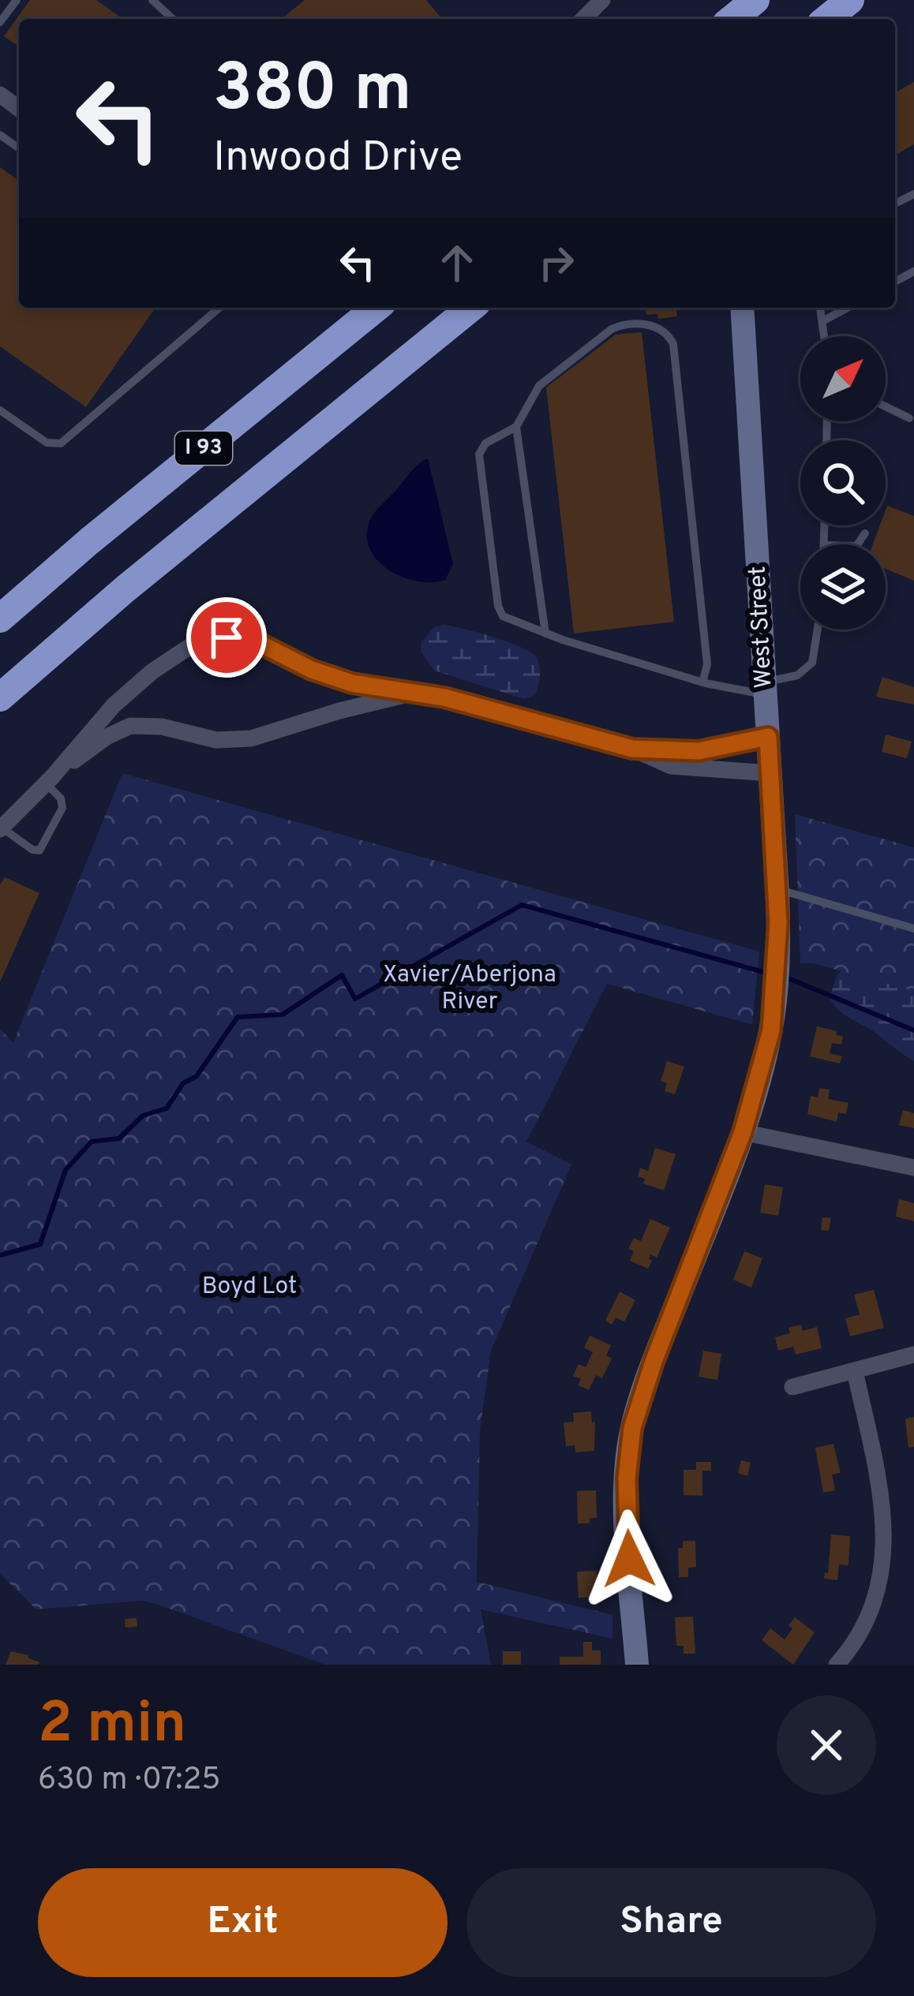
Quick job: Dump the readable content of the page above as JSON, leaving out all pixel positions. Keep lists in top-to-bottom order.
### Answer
{
  "streets": {
    "highway": ["I 93"],
    "main road": ["West Street"]
  },
  "parks": ["Xavier/Aberjona River", "Boyd Lot"],
  "north": "top right",
  "page": {
    "turn": ["380 m", "Inwood Drive"],
    "heading": ["2 min", "630 m · 07:25"],
    "buttons": ["Exit", "Share"]
  }
}
